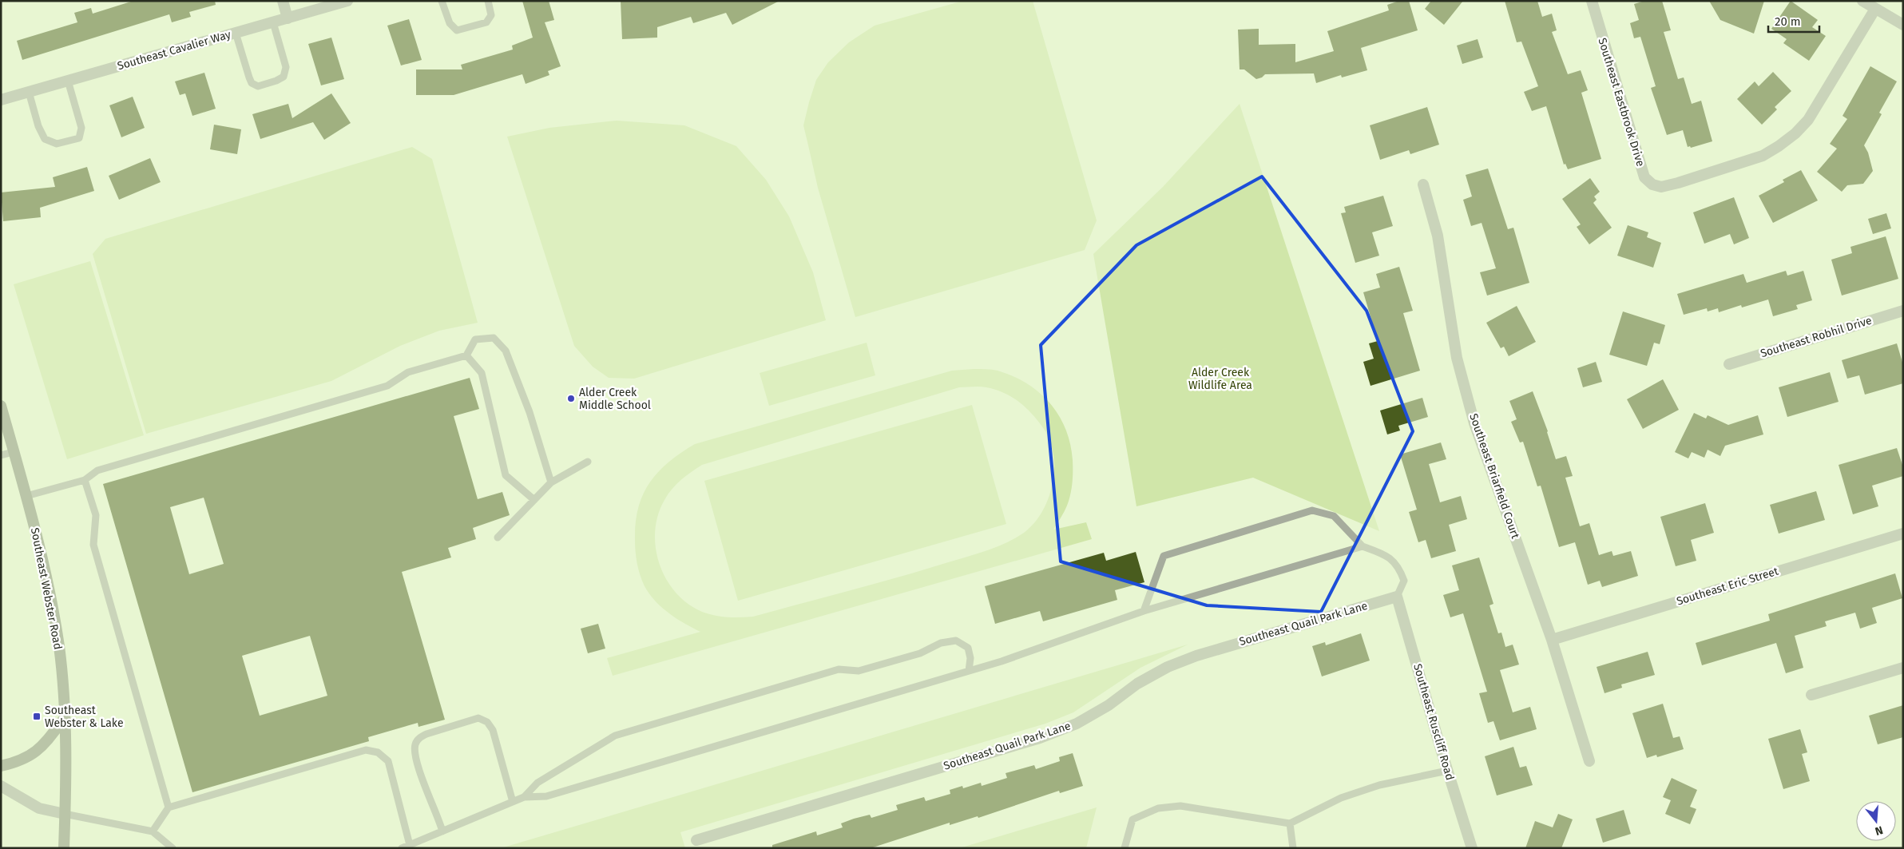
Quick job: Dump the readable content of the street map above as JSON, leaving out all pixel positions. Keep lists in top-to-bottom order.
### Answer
{
  "streets": {
    "main road": ["Southeast Webster Road"],
    "street": [
      "Southeast Cavalier Way",
      "Southeast Eastbrook Drive",
      "Southeast Robhil Drive",
      "Southeast Briarfield Court",
      "Southeast Eric Street",
      "Southeast Quail Park Lane",
      "Southeast Ruscliff Road"
    ]
  },
  "crossings": [
    ["Southeast Briarfield Court", "Southeast Eric Street"],
    ["Southeast Quail Park Lane", "Southeast Ruscliff Road"]
  ],
  "parks": ["Alder Creek Wildlife Area"],
  "places": {
    "other": ["Alder Creek Middle School"],
    "transit": ["Southeast Webster & Lake"]
  },
  "scale_bar": "20 m",
  "north": "bottom"
}
